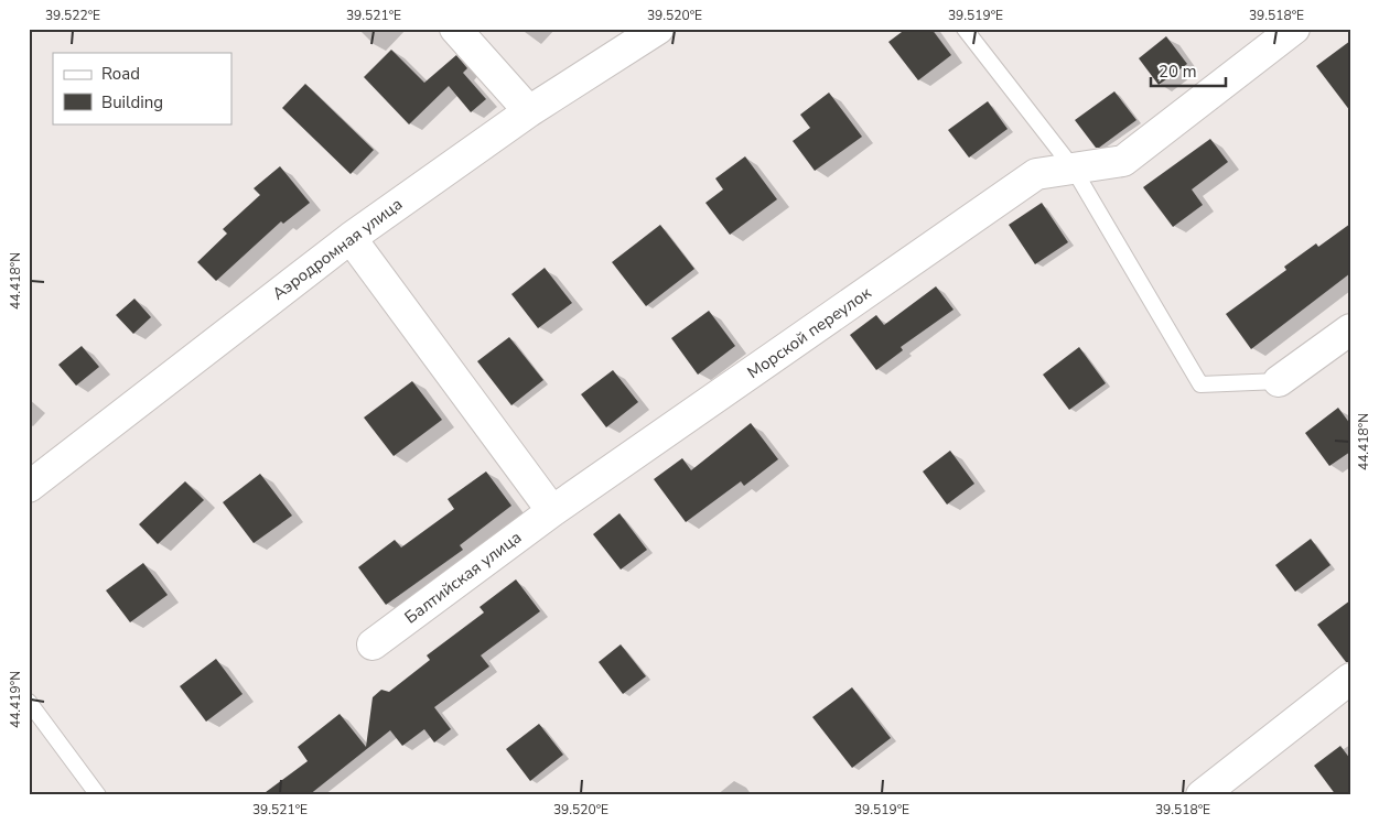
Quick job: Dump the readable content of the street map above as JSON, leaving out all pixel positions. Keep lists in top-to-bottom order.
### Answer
{
  "streets": {
    "street": ["Аэродромная улица", "Морской переулок", "Балтийская улица"]
  },
  "crossings": [
    ["Морской переулок", "Балтийская улица"]
  ],
  "legend": ["Road", "Building"],
  "scale_bar": "20 m",
  "coordinates": [
    "39.522°E",
    "39.521°E",
    "39.520°E",
    "39.519°E",
    "39.518°E",
    "44.418°N",
    "44.419°N"
  ]
}
